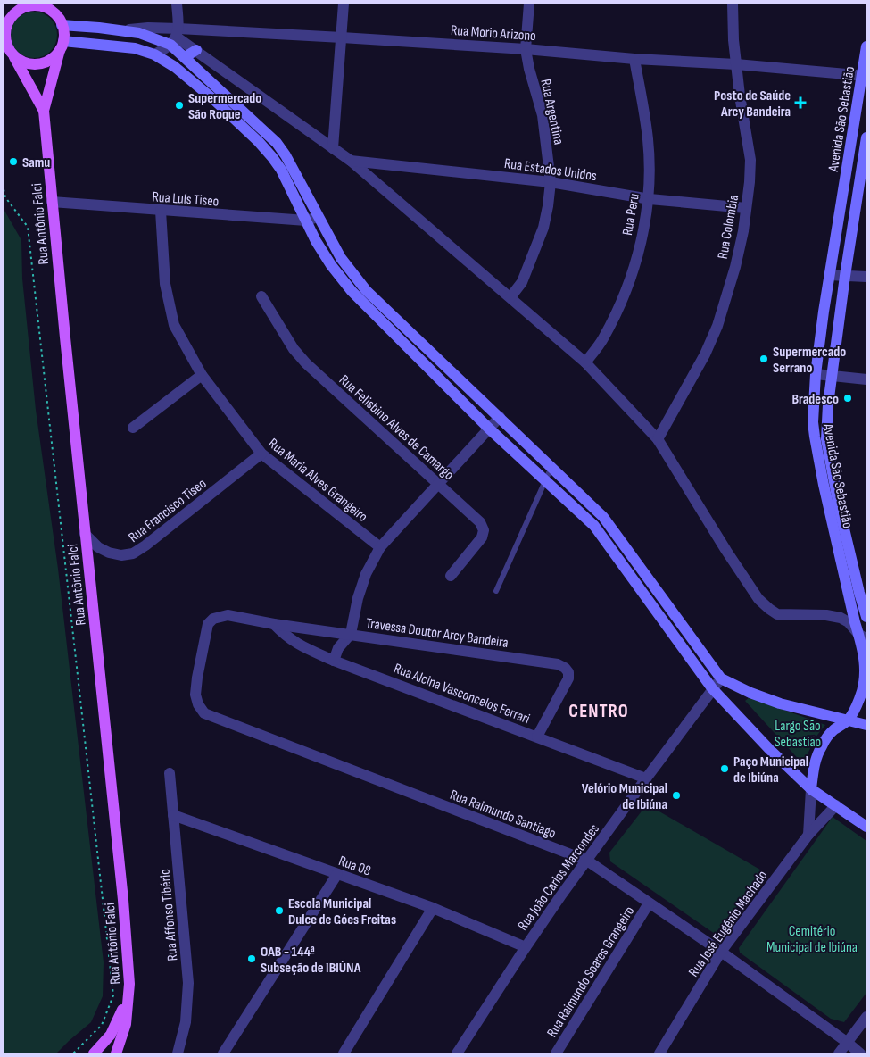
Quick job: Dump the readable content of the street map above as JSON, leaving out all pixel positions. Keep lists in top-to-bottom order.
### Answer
{
  "streets": {
    "main road": ["Avenida São Sebastião", "Rua Antônio Falci"],
    "street": [
      "Rua Morio Arizono",
      "Rua Argentina",
      "Rua Estados Unidos",
      "Rua Luís Tiseo",
      "Rua Peru",
      "Rua Colombia",
      "Rua Felisbino Alves de Camargo",
      "Rua Maria Alves Grangeiro",
      "Rua Francisco Tiseo",
      "Travessa Doutor Arcy Bandeira",
      "Rua Alcina Vasconcelos Ferrari",
      "Rua Raimundo Santiago",
      "Rua 08",
      "Rua João Carlos Marcondes",
      "Rua Affonso Tibério",
      "Rua José Eugênio Machado",
      "Rua Raimundo Soares Grangeiro"
    ]
  },
  "crossings": [
    ["Rua Morio Arizono", "Rua Argentina"],
    ["Rua Morio Arizono", "Avenida São Sebastião"],
    ["Rua Morio Arizono", "Rua Peru"],
    ["Rua Morio Arizono", "Rua Colombia"],
    ["Rua Argentina", "Rua Estados Unidos"],
    ["Rua Estados Unidos", "Rua Peru"],
    ["Rua Estados Unidos", "Rua Colombia"],
    ["Rua Luís Tiseo", "Rua Antônio Falci"],
    ["Rua Luís Tiseo", "Rua Maria Alves Grangeiro"],
    ["Rua Antônio Falci", "Rua Francisco Tiseo"],
    ["Rua Maria Alves Grangeiro", "Rua Francisco Tiseo"],
    ["Travessa Doutor Arcy Bandeira", "Rua Alcina Vasconcelos Ferrari"],
    ["Travessa Doutor Arcy Bandeira", "Rua Raimundo Santiago"],
    ["Rua Alcina Vasconcelos Ferrari", "Rua João Carlos Marcondes"],
    ["Rua Raimundo Santiago", "Rua João Carlos Marcondes"],
    ["Rua Raimundo Santiago", "Rua José Eugênio Machado"],
    ["Rua Raimundo Santiago", "Rua Raimundo Soares Grangeiro"],
    ["Rua 08", "Rua João Carlos Marcondes"],
    ["Rua 08", "Rua Affonso Tibério"]
  ],
  "districts": ["CENTRO"],
  "parks": ["Largo São Sebastião", "Cemitério Municipal de Ibiúna"],
  "places": {
    "health": ["Posto de Saúde Arcy Bandeira"],
    "other": [
      "Supermercado São Roque",
      "Samu",
      "Supermercado Serrano",
      "Bradesco",
      "Paço Municipal de Ibiúna",
      "Velório Municipal de Ibiúna",
      "Escola Municipal Dulce de Góes Freitas",
      "OAB - 144ª Subseção de IBIÚNA"
    ]
  }
}
